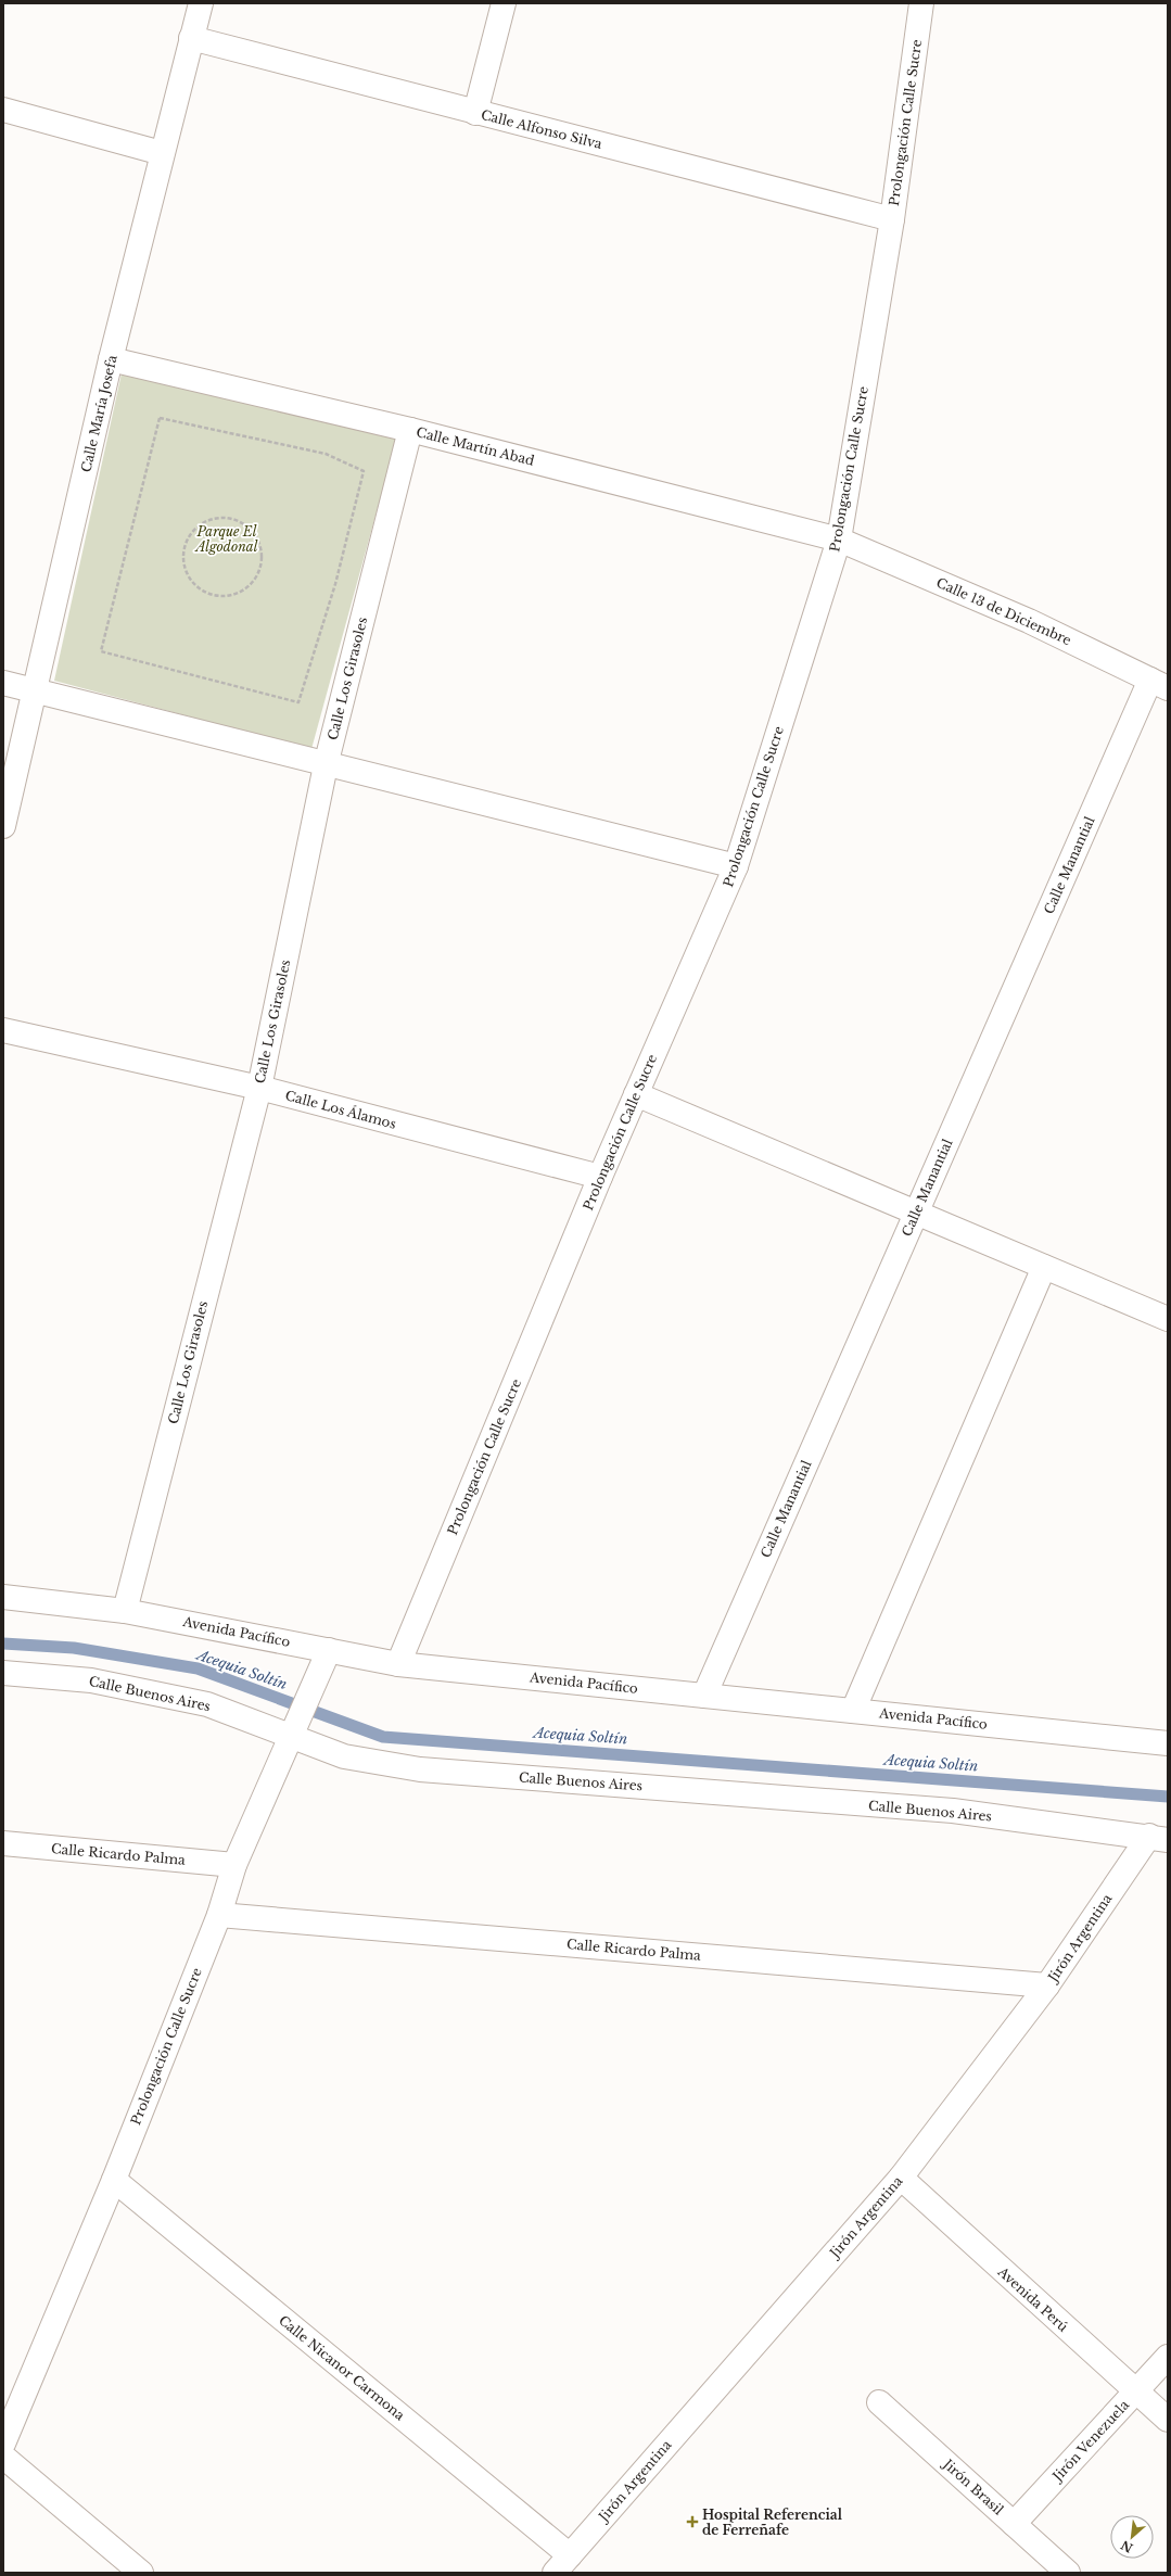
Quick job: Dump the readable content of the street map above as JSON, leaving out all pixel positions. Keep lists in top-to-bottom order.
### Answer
{
  "streets": {
    "street": [
      "Prolongación Calle Sucre",
      "Calle Alfonso Silva",
      "Calle María Josefa",
      "Calle Martín Abad",
      "Calle 13 de Diciembre",
      "Calle Los Girasoles",
      "Calle Manantial",
      "Calle Los Álamos",
      "Avenida Pacífico",
      "Calle Buenos Aires",
      "Calle Ricardo Palma",
      "Jirón Argentina",
      "Avenida Perú",
      "Calle Nicanor Carmona",
      "Jirón Venezuela",
      "Jirón Brasil"
    ]
  },
  "crossings": [
    ["Prolongación Calle Sucre", "Calle Alfonso Silva"],
    ["Prolongación Calle Sucre", "Calle Martín Abad"],
    ["Prolongación Calle Sucre", "Calle 13 de Diciembre"],
    ["Prolongación Calle Sucre", "Calle Los Álamos"],
    ["Prolongación Calle Sucre", "Avenida Pacífico"],
    ["Prolongación Calle Sucre", "Calle Buenos Aires"],
    ["Prolongación Calle Sucre", "Calle Ricardo Palma"],
    ["Prolongación Calle Sucre", "Calle Nicanor Carmona"],
    ["Calle Alfonso Silva", "Calle María Josefa"],
    ["Calle María Josefa", "Calle Martín Abad"],
    ["Calle Martín Abad", "Calle 13 de Diciembre"],
    ["Calle Martín Abad", "Calle Los Girasoles"],
    ["Calle 13 de Diciembre", "Calle Manantial"],
    ["Calle Los Girasoles", "Calle Los Álamos"],
    ["Calle Los Girasoles", "Avenida Pacífico"],
    ["Calle Manantial", "Avenida Pacífico"],
    ["Calle Buenos Aires", "Jirón Argentina"],
    ["Calle Ricardo Palma", "Jirón Argentina"],
    ["Jirón Argentina", "Avenida Perú"],
    ["Jirón Argentina", "Calle Nicanor Carmona"],
    ["Avenida Perú", "Jirón Venezuela"],
    ["Jirón Venezuela", "Jirón Brasil"]
  ],
  "water": ["Acequia Soltín"],
  "parks": ["Parque El Algodonal"],
  "places": {
    "health": ["Hospital Referencial de Ferreñafe"]
  },
  "north": "bottom left"
}
